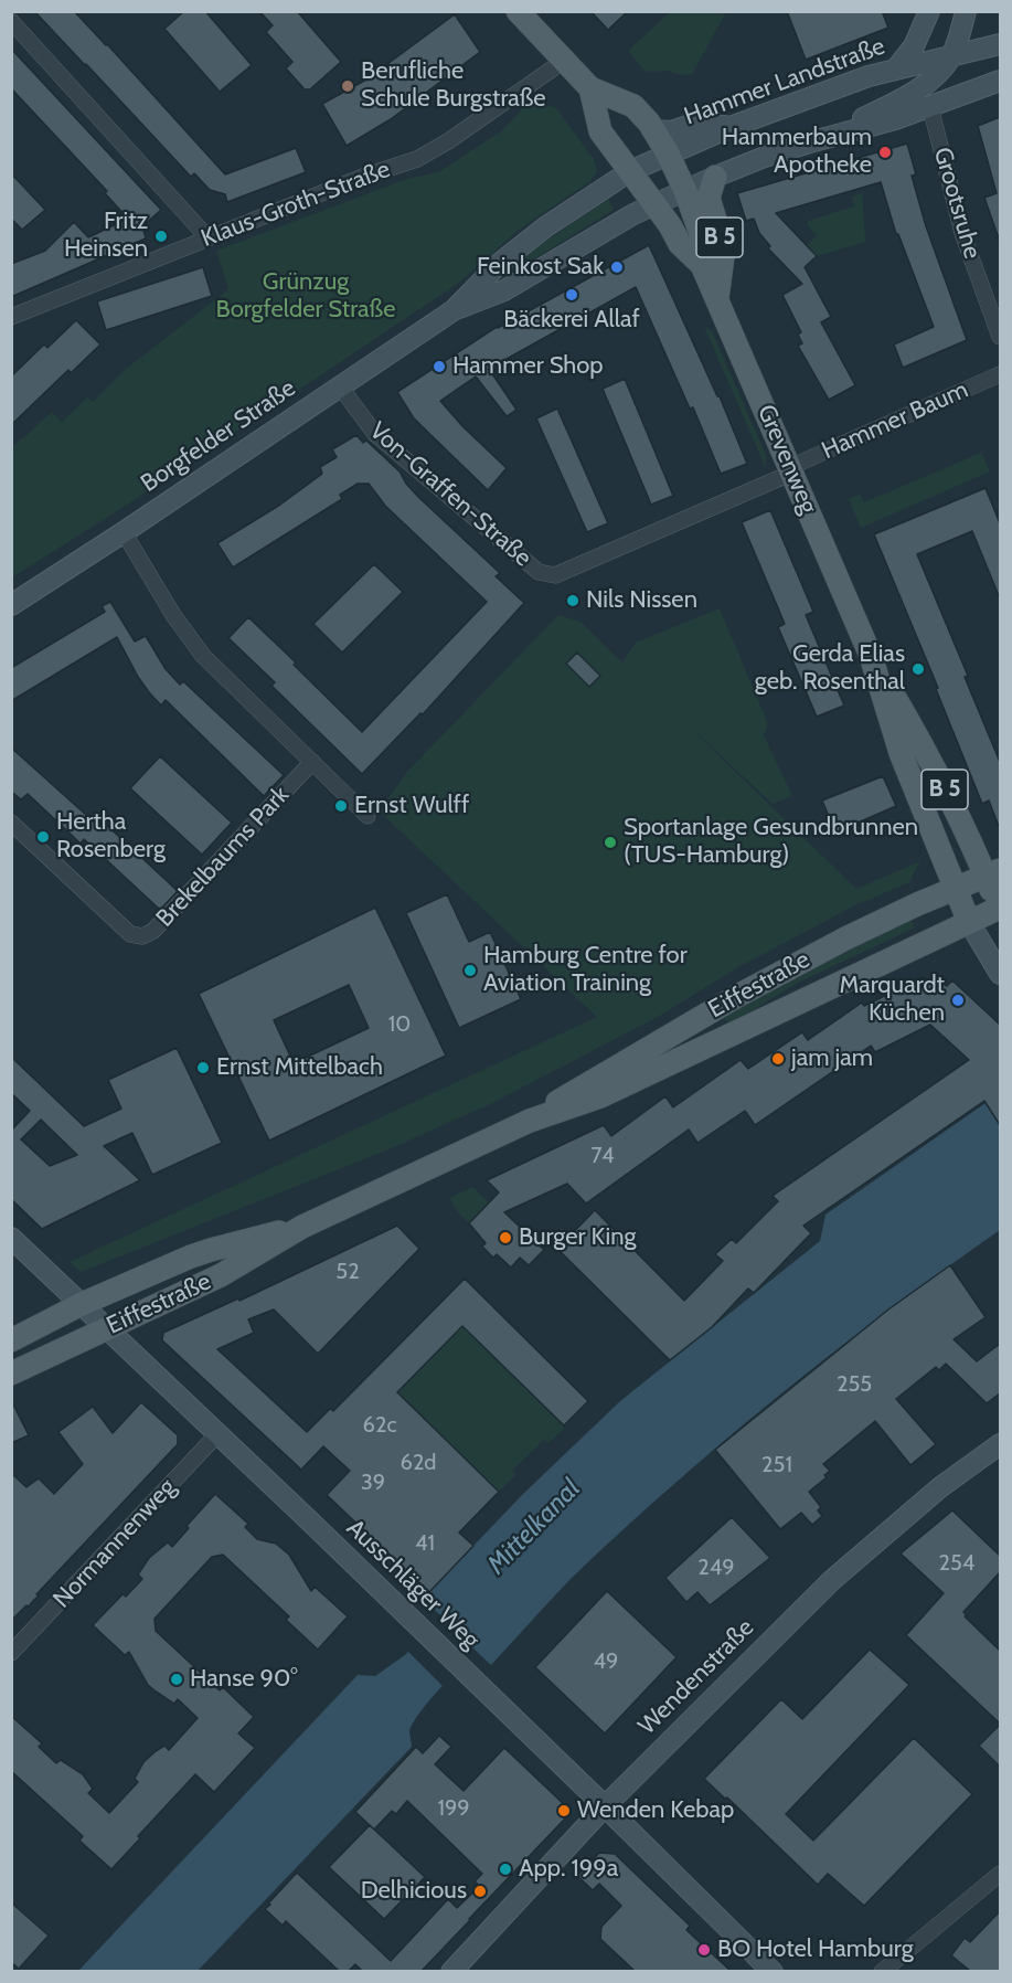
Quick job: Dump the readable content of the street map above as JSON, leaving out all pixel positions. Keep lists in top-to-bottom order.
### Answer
{
  "streets": {
    "main road": ["B 5", "Grevenweg", "Eiffestraße"],
    "street": [
      "Hammer Landstraße",
      "Grootsruhe",
      "Klaus-Groth-Straße",
      "Hammer Baum",
      "Borgfelder Straße",
      "Von-Graffen-Straße",
      "Brekelbaums Park",
      "Normannenweg",
      "Ausschläger Weg",
      "Wendenstraße"
    ]
  },
  "crossings": [
    ["Hammer Landstraße", "B 5"],
    ["Hammer Landstraße", "Borgfelder Straße"],
    ["Hammer Landstraße", "Grevenweg"],
    ["Klaus-Groth-Straße", "B 5"],
    ["B 5", "Borgfelder Straße"],
    ["B 5", "Grevenweg"],
    ["Hammer Baum", "Grevenweg"],
    ["Hammer Baum", "Von-Graffen-Straße"],
    ["Borgfelder Straße", "Grevenweg"],
    ["Borgfelder Straße", "Von-Graffen-Straße"],
    ["Grevenweg", "Von-Graffen-Straße"],
    ["Grevenweg", "Eiffestraße"],
    ["Eiffestraße", "Ausschläger Weg"],
    ["Normannenweg", "Ausschläger Weg"],
    ["Ausschläger Weg", "Wendenstraße"]
  ],
  "water": ["Mittelkanal"],
  "parks": ["Grünzug Borgfelder Straße"],
  "places": [
    "Berufliche Schule Burgstraße",
    "Hammerbaum Apotheke",
    "Fritz Heinsen",
    "Feinkost Sak",
    "Bäckerei Allaf",
    "Hammer Shop",
    "Nils Nissen",
    "Gerda Elias geb. Rosenthal",
    "Ernst Wulff",
    "Hertha Rosenberg",
    "Sportanlage Gesundbrunnen (TUS-Hamburg)",
    "Hamburg Centre for Aviation Training",
    "Marquardt Küchen",
    "jam jam",
    "Ernst Mittelbach",
    "Burger King",
    "Hanse 90°",
    "Wenden Kebap",
    "App. 199a",
    "Delhicious",
    "BO Hotel Hamburg"
  ],
  "house_numbers": [
    "10",
    "74",
    "52",
    "255",
    "62c",
    "62d",
    "251",
    "39",
    "41",
    "254",
    "249",
    "49",
    "199"
  ]
}
